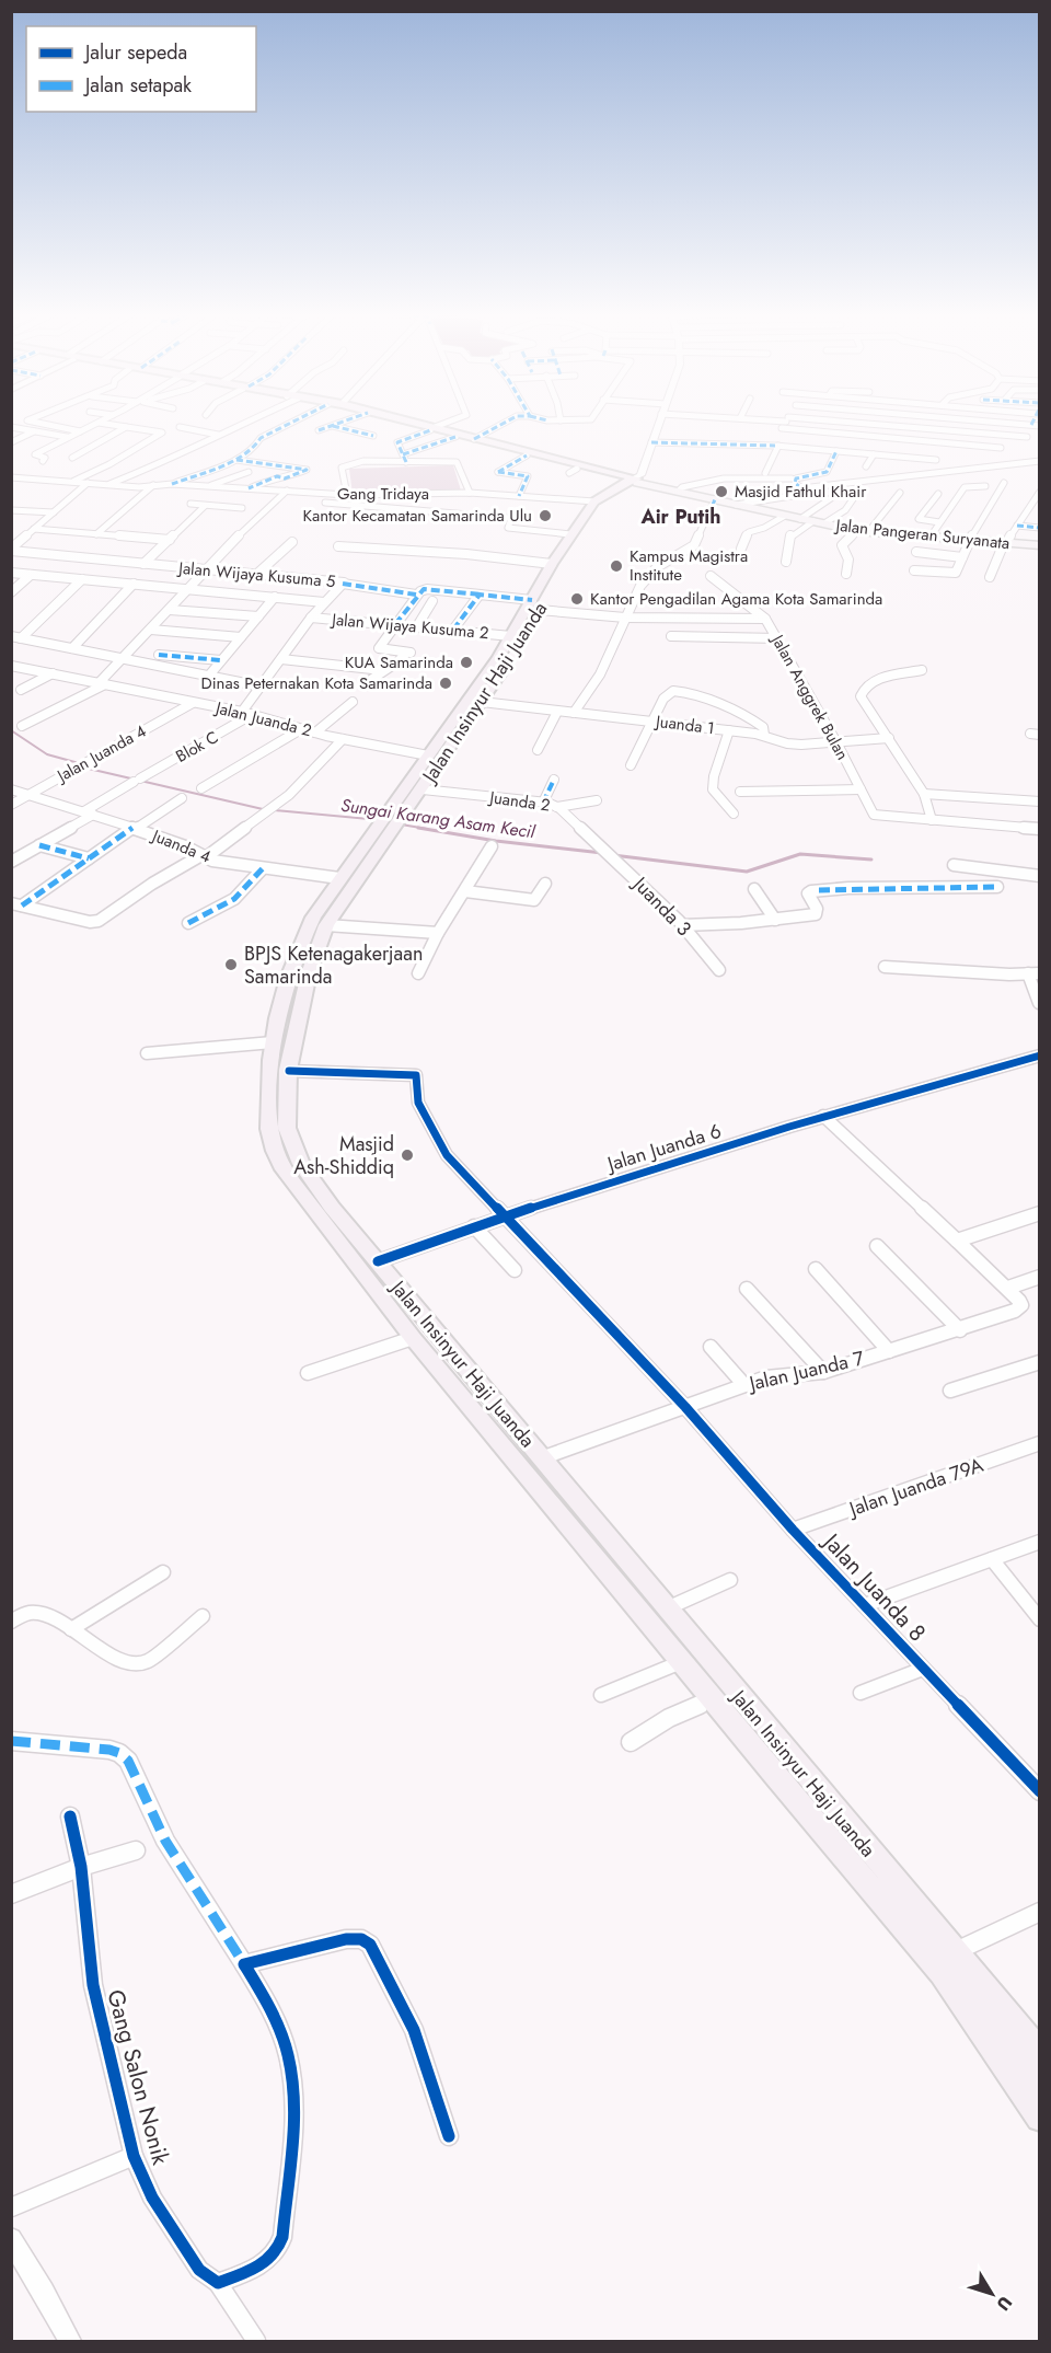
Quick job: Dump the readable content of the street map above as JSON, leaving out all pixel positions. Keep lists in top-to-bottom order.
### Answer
{
  "streets": {
    "highway": ["Jalan Insinyur Haji Juanda"],
    "main road": ["Jalan Pangeran Suryanata"],
    "street": [
      "Gang Tridaya",
      "Jalan Wijaya Kusuma 5",
      "Jalan Wijaya Kusuma 2",
      "Jalan Anggrek Bulan",
      "Jalan Juanda 2",
      "Juanda 1",
      "Blok C",
      "Jalan Juanda 4",
      "Juanda 2",
      "Juanda 4",
      "Juanda 3",
      "Jalan Juanda 6",
      "Jalan Juanda 7",
      "Jalan Juanda 79A",
      "Jalan Juanda 8",
      "Gang Salon Nonik"
    ]
  },
  "crossings": [
    ["Gang Tridaya", "Jalan Insinyur Haji Juanda"],
    ["Jalan Pangeran Suryanata", "Jalan Insinyur Haji Juanda"],
    ["Jalan Wijaya Kusuma 5", "Jalan Wijaya Kusuma 2"],
    ["Jalan Wijaya Kusuma 5", "Jalan Anggrek Bulan"],
    ["Jalan Wijaya Kusuma 5", "Jalan Juanda 2"],
    ["Jalan Wijaya Kusuma 2", "Jalan Insinyur Haji Juanda"],
    ["Jalan Insinyur Haji Juanda", "Jalan Anggrek Bulan"],
    ["Jalan Insinyur Haji Juanda", "Jalan Juanda 2"],
    ["Jalan Insinyur Haji Juanda", "Juanda 1"],
    ["Jalan Insinyur Haji Juanda", "Juanda 2"],
    ["Jalan Insinyur Haji Juanda", "Juanda 4"],
    ["Jalan Insinyur Haji Juanda", "Jalan Juanda 6"],
    ["Jalan Insinyur Haji Juanda", "Jalan Juanda 7"],
    ["Jalan Anggrek Bulan", "Juanda 1"],
    ["Jalan Juanda 2", "Blok C"],
    ["Jalan Juanda 2", "Jalan Juanda 4"],
    ["Blok C", "Juanda 4"],
    ["Jalan Juanda 4", "Juanda 4"],
    ["Juanda 2", "Juanda 3"],
    ["Jalan Juanda 7", "Jalan Juanda 8"],
    ["Jalan Juanda 79A", "Jalan Juanda 8"]
  ],
  "districts": ["Air Putih"],
  "water": ["Sungai Karang Asam Kecil"],
  "places": [
    "Masjid Fathul Khair",
    "Kantor Kecamatan Samarinda Ulu",
    "Kampus Magistra Institute",
    "Kantor Pengadilan Agama Kota Samarinda",
    "KUA Samarinda",
    "Dinas Peternakan Kota Samarinda",
    "BPJS Ketenagakerjaan Samarinda",
    "Masjid Ash-Shiddiq"
  ],
  "legend": ["Jalur sepeda", "Jalan setapak"],
  "north": "bottom right"
}
